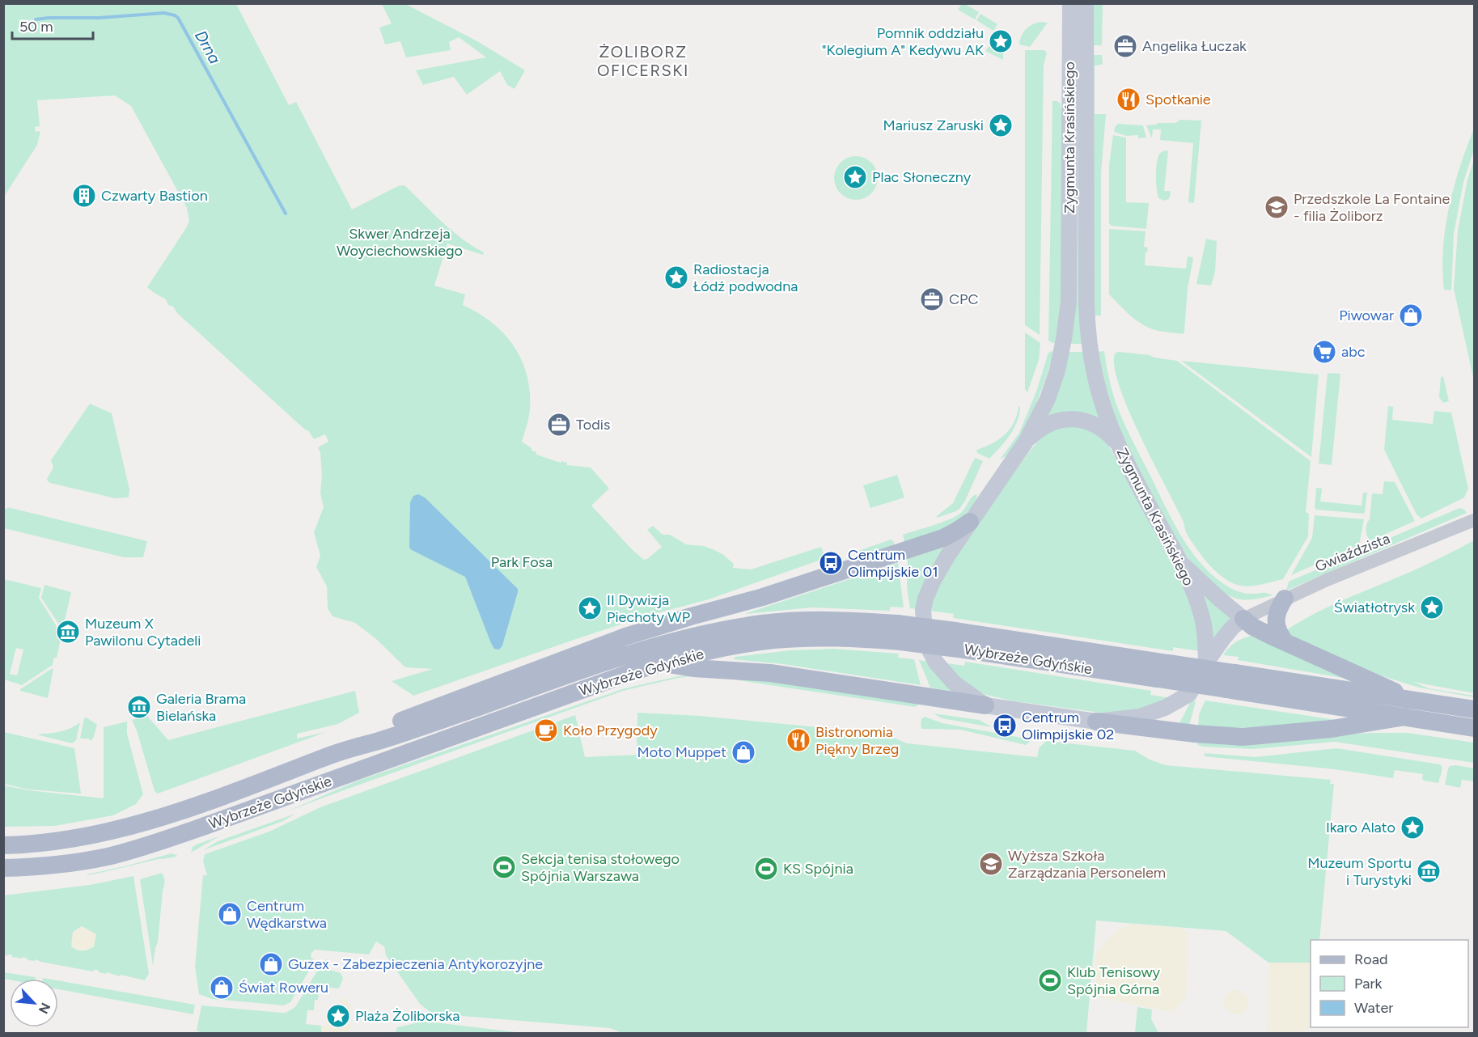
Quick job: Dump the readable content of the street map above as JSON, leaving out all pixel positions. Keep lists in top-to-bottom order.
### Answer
{
  "streets": {
    "main road": ["Zygmunta Krasińskiego", "Wybrzeże Gdyńskie"],
    "street": ["Gwiaździsta"]
  },
  "districts": ["ŻOLIBORZ OFICERSKI"],
  "water": ["Drna"],
  "parks": ["Skwer Andrzeja Woyciechowskiego", "Park Fosa"],
  "places": {
    "place": [
      "Pomnik oddziału \"Kolegium A\" Kedywu AK",
      "Mariusz Zaruski",
      "Plac Słoneczny",
      "Radiostacja Łódź podwodna",
      "Światłotrysk",
      "II Dywizja Piechoty WP",
      "Ikaro Alato",
      "Plaża Żoliborska"
    ],
    "office": ["Angelika Łuczak", "CPC", "Todis"],
    "restaurant": ["Spotkanie", "Bistronomia Piękny Brzeg"],
    "building": ["Czwarty Bastion"],
    "school or university": ["Przedszkole La Fontaine - filia Żoliborz", "Wyższa Szkoła Zarządzania Personelem"],
    "shop": [
      "Piwowar",
      "Moto Muppet",
      "Centrum Wędkarstwa",
      "Guzex - Zabezpieczenia Antykorozyjne",
      "Świat Roweru"
    ],
    "supermarket": ["abc"],
    "bus stop": ["Centrum Olimpijskie 01", "Centrum Olimpijskie 02"],
    "museum": ["Muzeum X Pawilonu Cytadeli", "Galeria Brama Bielańska", "Muzeum Sportu i Turystyki"],
    "cafe": ["Koło Przygody"],
    "sports": ["Sekcja tenisa stołowego Spójnia Warszawa", "KS Spójnia", "Klub Tenisowy Spójnia Górna"]
  },
  "legend": ["Road", "Park", "Water"],
  "scale_bar": "50 m",
  "north": "bottom right"
}
